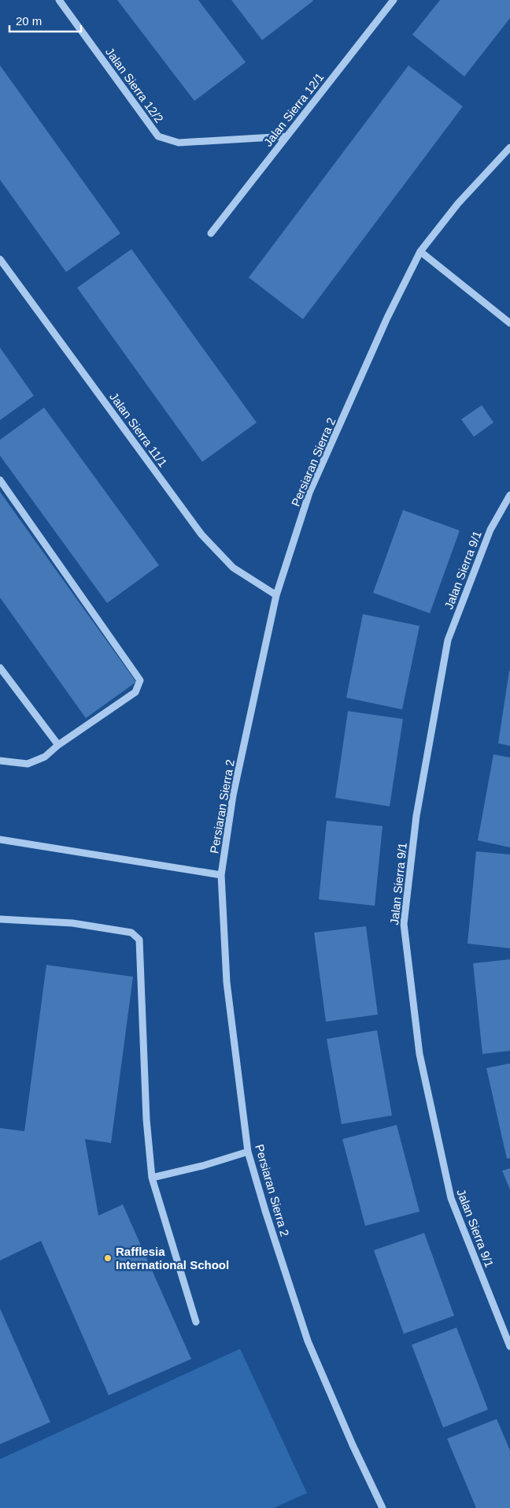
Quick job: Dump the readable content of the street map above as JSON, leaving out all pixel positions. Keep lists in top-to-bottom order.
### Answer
{
  "streets": {
    "street": [
      "Jalan Sierra 12/2",
      "Jalan Sierra 12/1",
      "Jalan Sierra 11/1",
      "Persiaran Sierra 2",
      "Jalan Sierra 9/1"
    ]
  },
  "crossings": [
    ["Jalan Sierra 12/2", "Jalan Sierra 12/1"],
    ["Jalan Sierra 11/1", "Persiaran Sierra 2"]
  ],
  "places": ["Rafflesia International School"],
  "scale_bar": "20 m"
}
